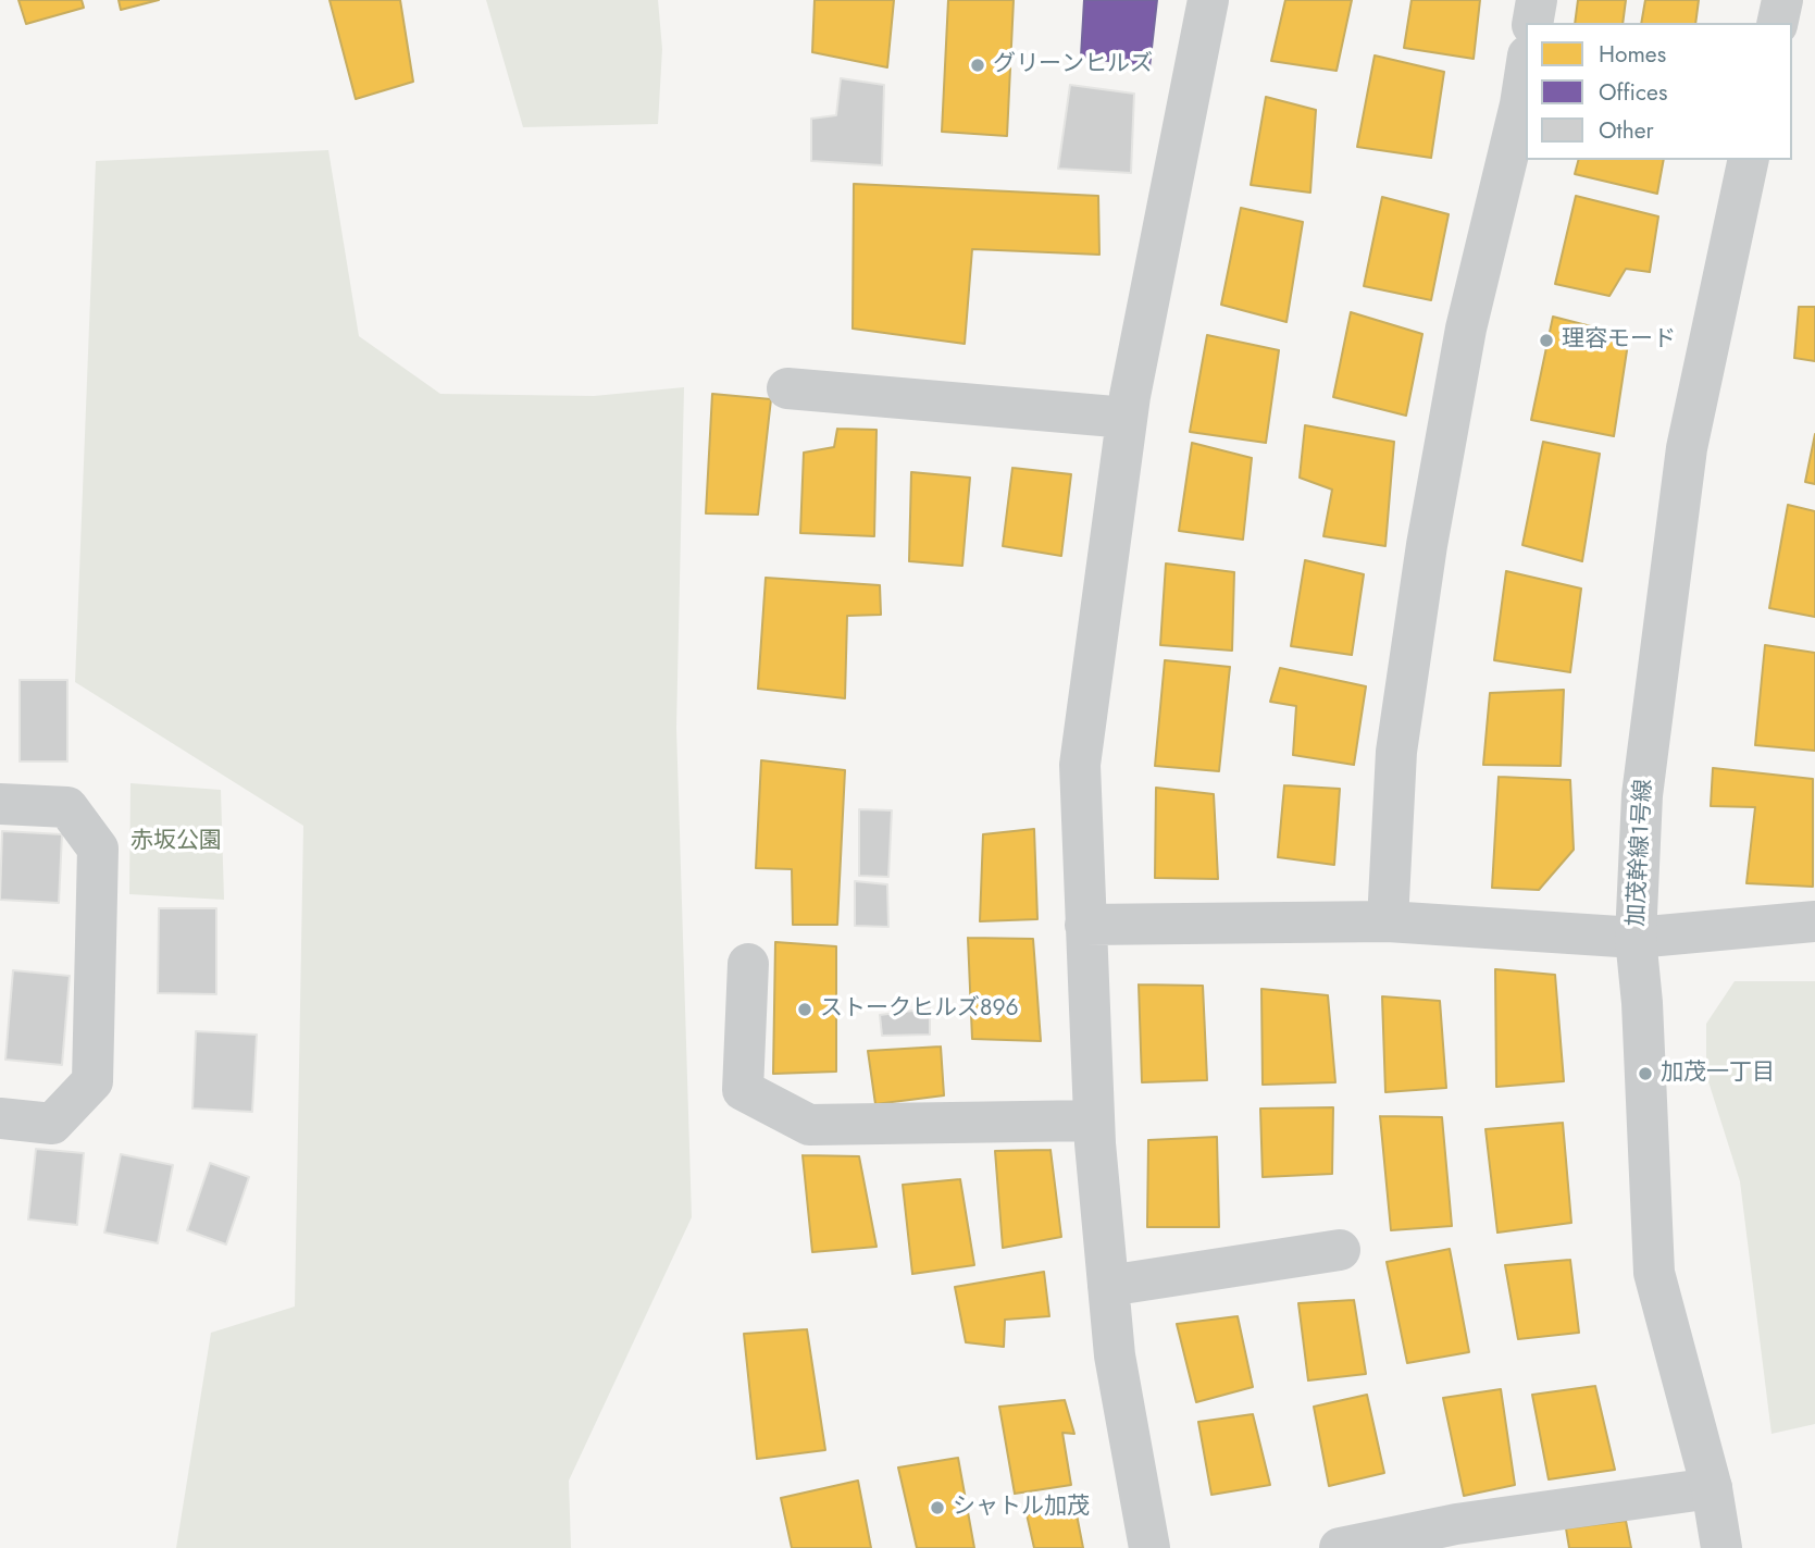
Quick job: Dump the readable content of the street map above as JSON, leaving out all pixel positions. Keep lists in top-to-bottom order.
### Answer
{
  "streets": {
    "street": ["加茂幹線1号線"]
  },
  "parks": ["赤坂公園"],
  "places": [
    "グリーンヒルズ",
    "理容モード",
    "ストークヒルズ896",
    "加茂一丁目",
    "シャトル加茂"
  ],
  "legend": ["Homes", "Offices", "Other"]
}
